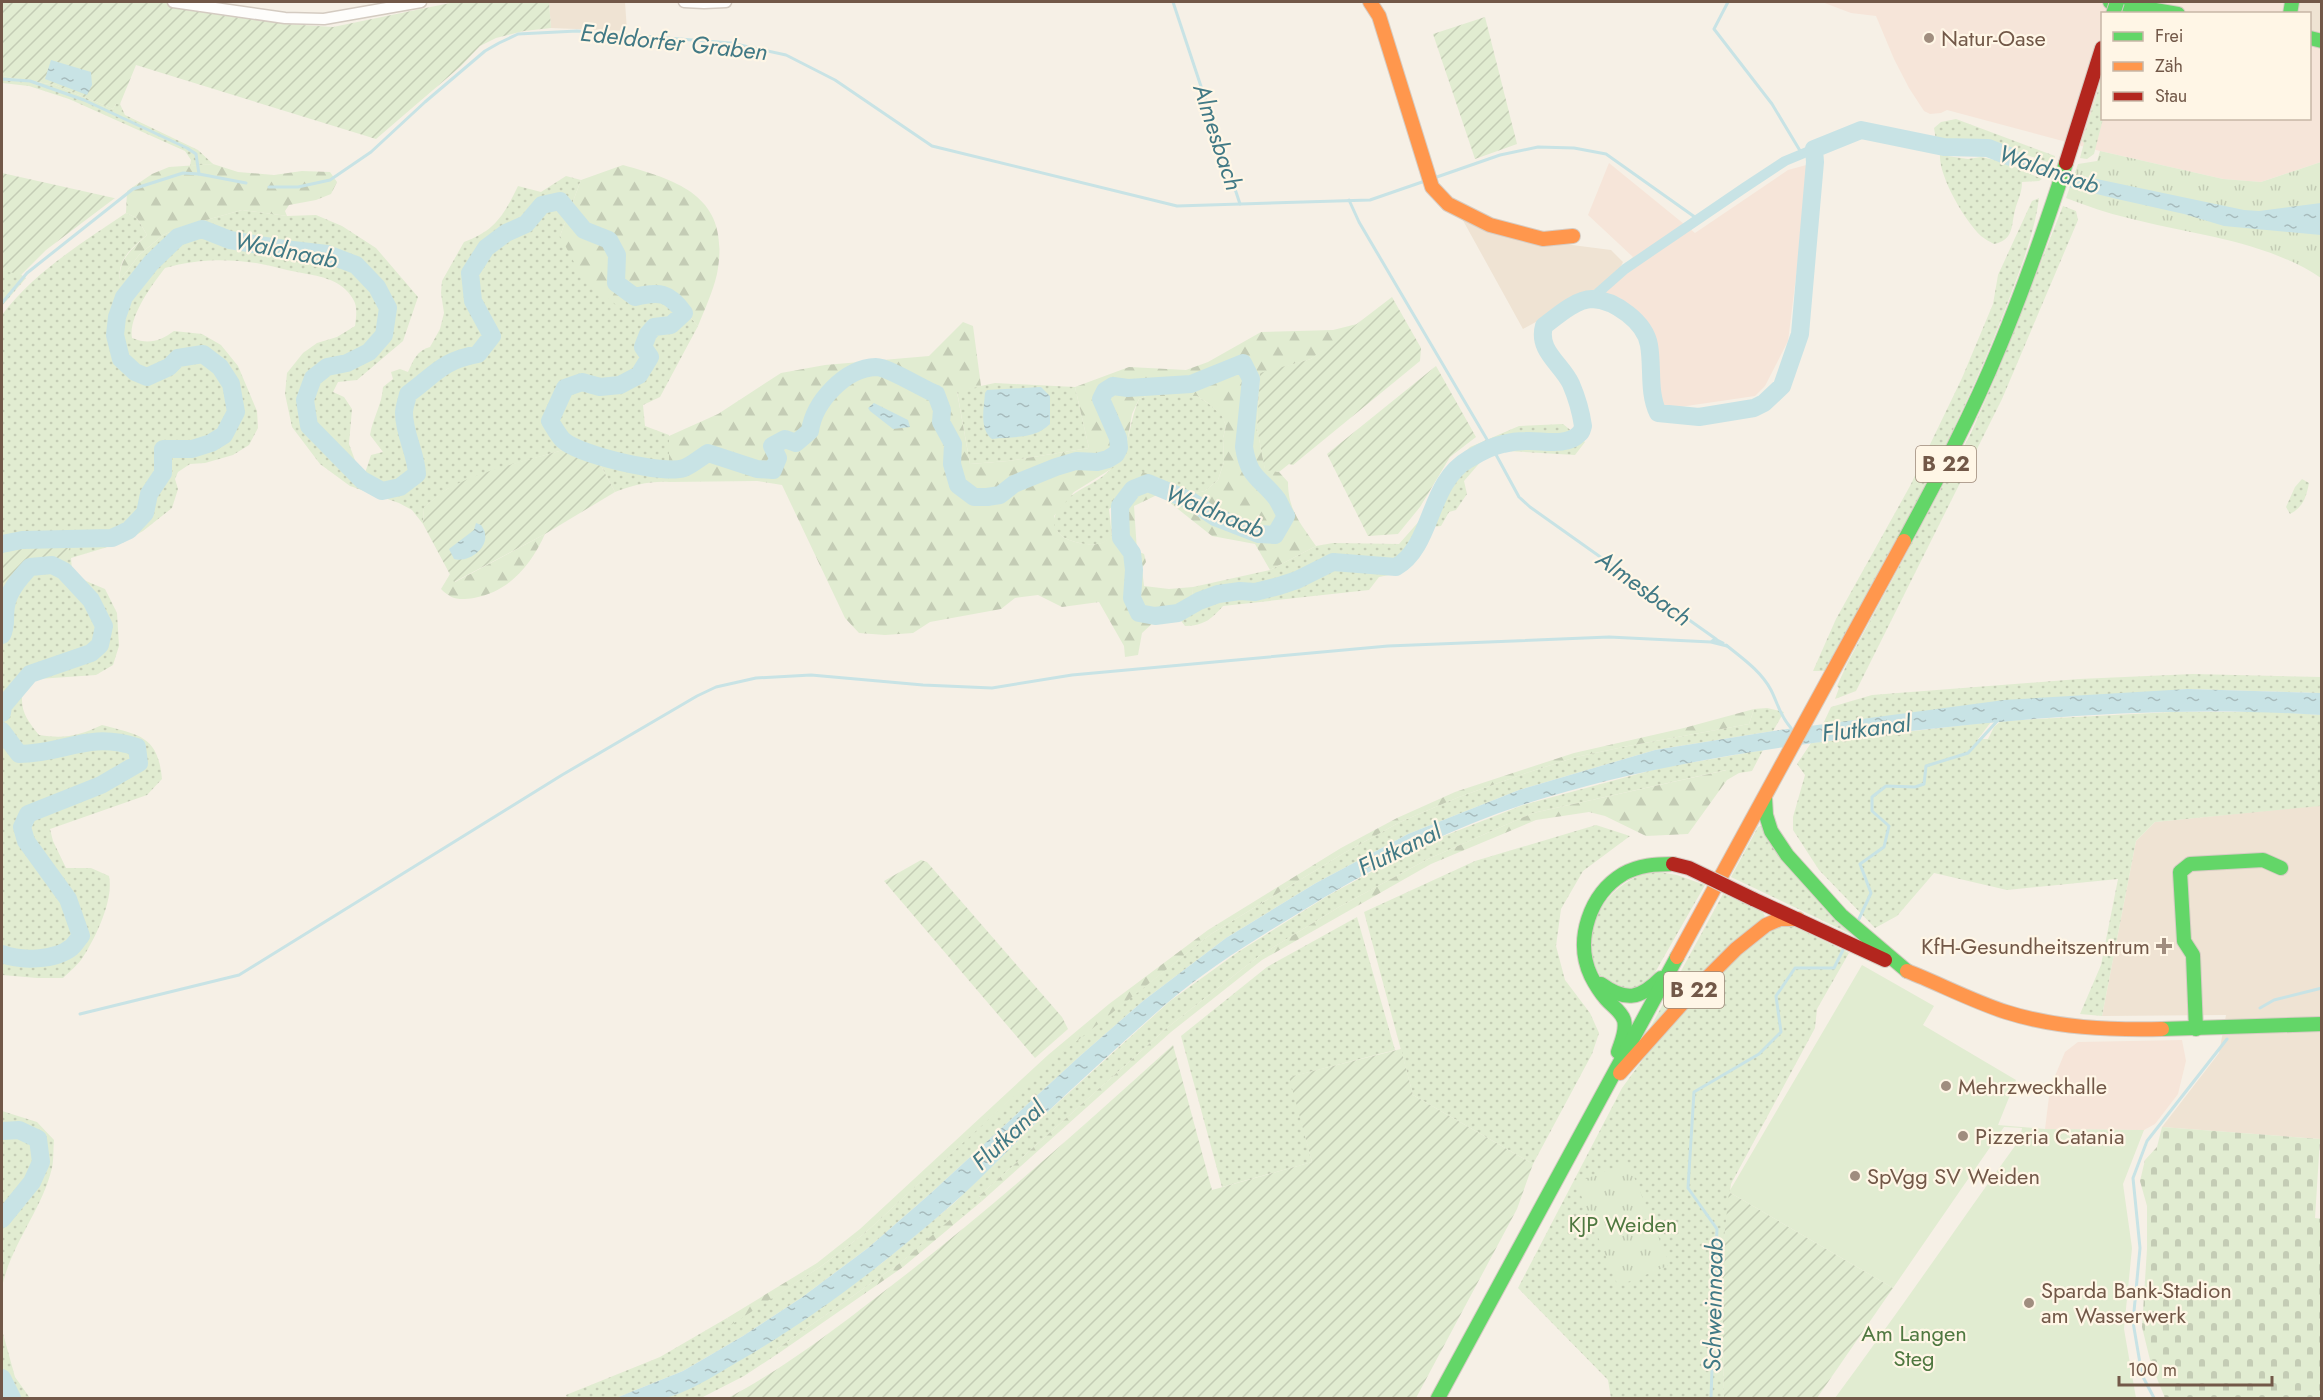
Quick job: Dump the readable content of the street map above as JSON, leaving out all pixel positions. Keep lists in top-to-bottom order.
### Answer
{
  "streets": {
    "main road": ["B 22"]
  },
  "water": [
    "Edeldorfer Graben",
    "Almesbach",
    "Waldnaab",
    "Flutkanal",
    "Schweinnaab"
  ],
  "parks": ["KJP Weiden", "Am Langen Steg"],
  "places": {
    "other": [
      "Natur-Oase",
      "Mehrzweckhalle",
      "Pizzeria Catania",
      "SpVgg SV Weiden",
      "Sparda Bank-Stadion am Wasserwerk"
    ],
    "health": ["KfH-Gesundheitszentrum"]
  },
  "legend": ["Frei", "Zäh", "Stau"],
  "scale_bar": "100 m"
}
